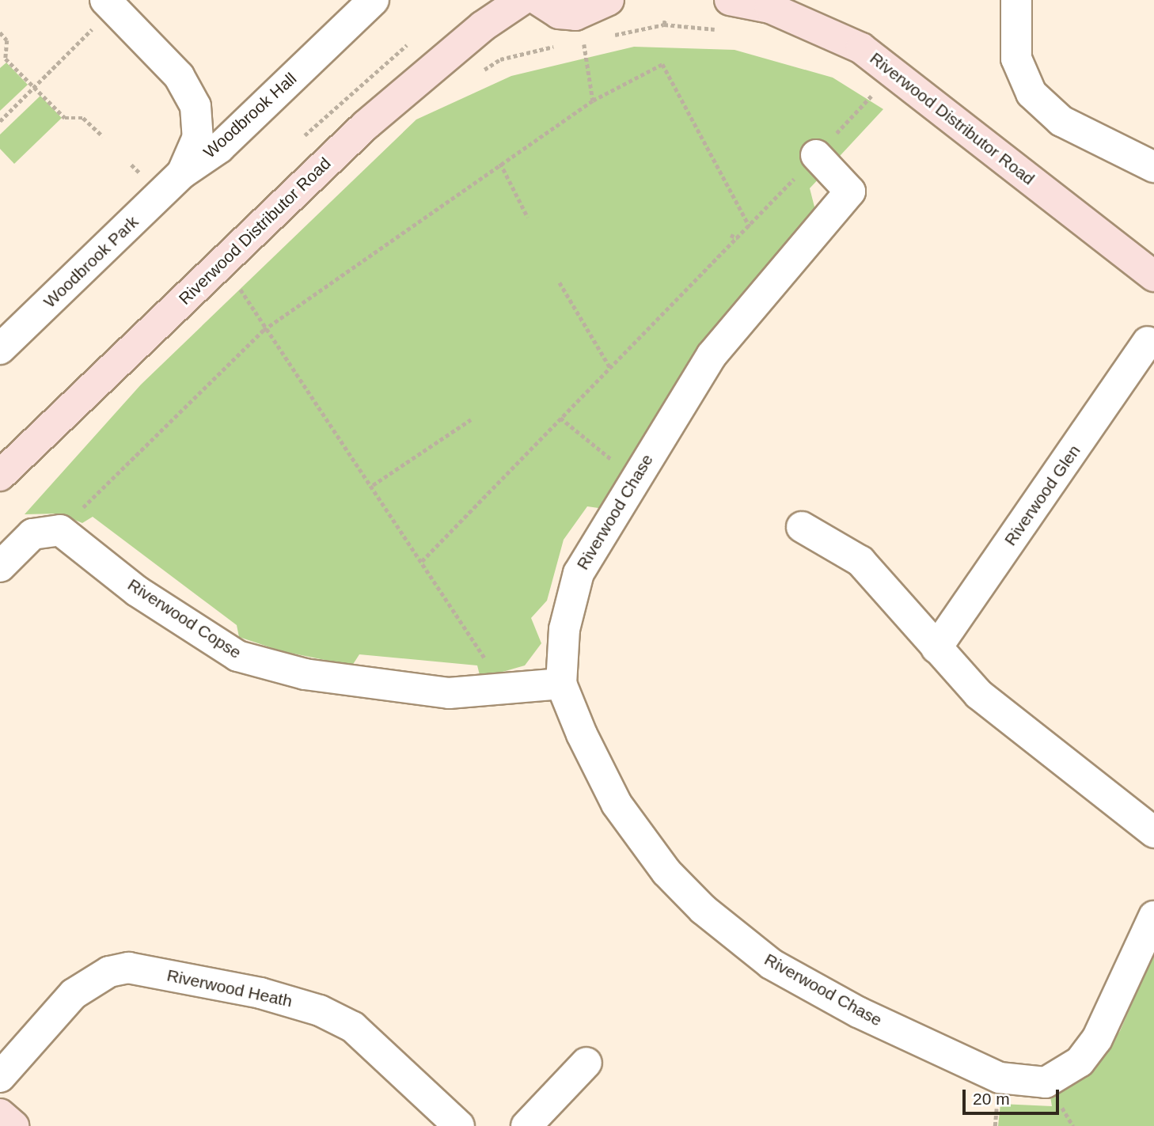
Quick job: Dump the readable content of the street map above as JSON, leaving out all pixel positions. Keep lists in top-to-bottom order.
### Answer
{
  "streets": {
    "street": [
      "Woodbrook Hall",
      "Riverwood Distributor Road",
      "Woodbrook Park",
      "Riverwood Glen",
      "Riverwood Chase",
      "Riverwood Copse",
      "Riverwood Heath"
    ]
  },
  "crossings": [
    ["Woodbrook Hall", "Woodbrook Park"],
    ["Riverwood Chase", "Riverwood Copse"]
  ],
  "scale_bar": "20 m"
}
